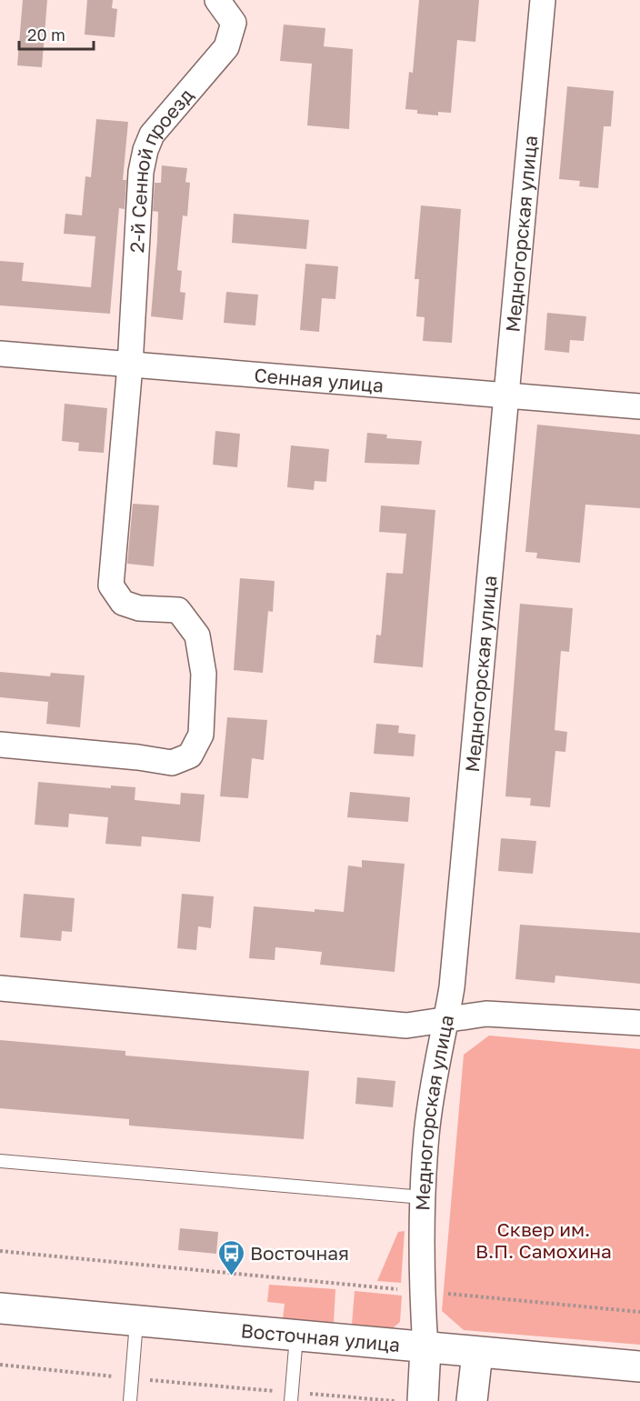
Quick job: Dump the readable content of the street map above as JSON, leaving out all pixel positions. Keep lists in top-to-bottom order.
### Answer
{
  "streets": {
    "main road": ["Восточная улица"],
    "street": ["2-й Сенной проезд", "Медногорская улица", "Сенная улица"]
  },
  "crossings": [
    ["2-й Сенной проезд", "Сенная улица"],
    ["Медногорская улица", "Сенная улица"],
    ["Медногорская улица", "Восточная улица"]
  ],
  "parks": ["Сквер им. В.П. Самохина"],
  "places": {
    "bus stop": ["Восточная"]
  },
  "scale_bar": "20 m"
}
